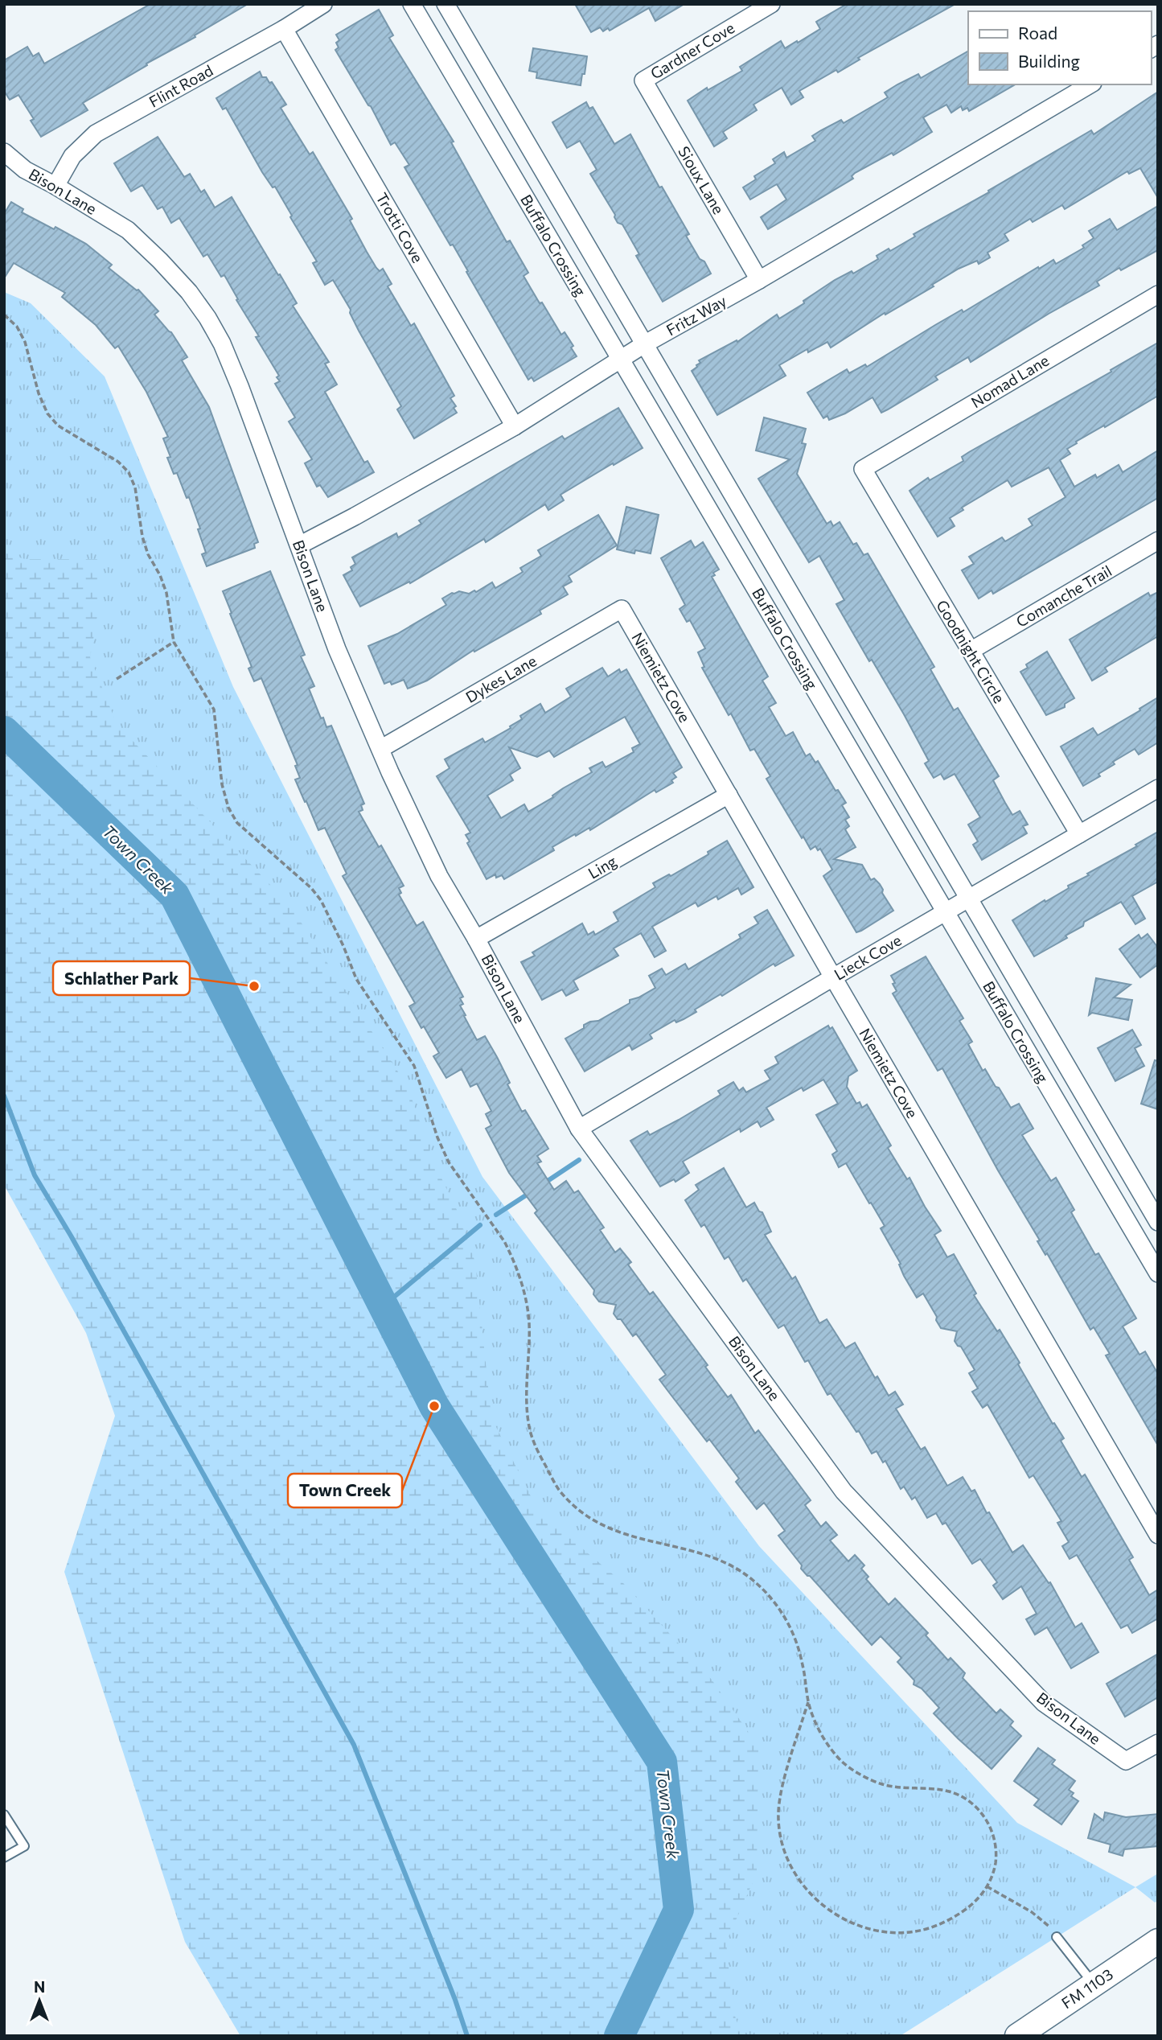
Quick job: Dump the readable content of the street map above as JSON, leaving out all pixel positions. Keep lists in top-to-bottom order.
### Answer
{
  "streets": {
    "main road": ["FM 1103"],
    "street": [
      "Gardner Cove",
      "Flint Road",
      "Sioux Lane",
      "Bison Lane",
      "Trotti Cove",
      "Buffalo Crossing",
      "Fritz Way",
      "Nomad Lane",
      "Comanche Trail",
      "Goodnight Circle",
      "Niemietz Cove",
      "Dykes Lane",
      "Ling",
      "Lieck Cove"
    ]
  },
  "crossings": [
    ["Gardner Cove", "Sioux Lane"],
    ["Flint Road", "Bison Lane"],
    ["Flint Road", "Trotti Cove"],
    ["Sioux Lane", "Fritz Way"],
    ["Bison Lane", "Fritz Way"],
    ["Bison Lane", "Dykes Lane"],
    ["Bison Lane", "Ling"],
    ["Bison Lane", "Lieck Cove"],
    ["Trotti Cove", "Fritz Way"],
    ["Buffalo Crossing", "Fritz Way"],
    ["Buffalo Crossing", "Lieck Cove"],
    ["Nomad Lane", "Goodnight Circle"],
    ["Comanche Trail", "Goodnight Circle"],
    ["Goodnight Circle", "Lieck Cove"],
    ["Niemietz Cove", "Dykes Lane"],
    ["Niemietz Cove", "Ling"],
    ["Niemietz Cove", "Lieck Cove"]
  ],
  "water": ["Town Creek"],
  "places": ["Schlather Park", "Town Creek"],
  "legend": ["Road", "Building"],
  "north": "top"
}
